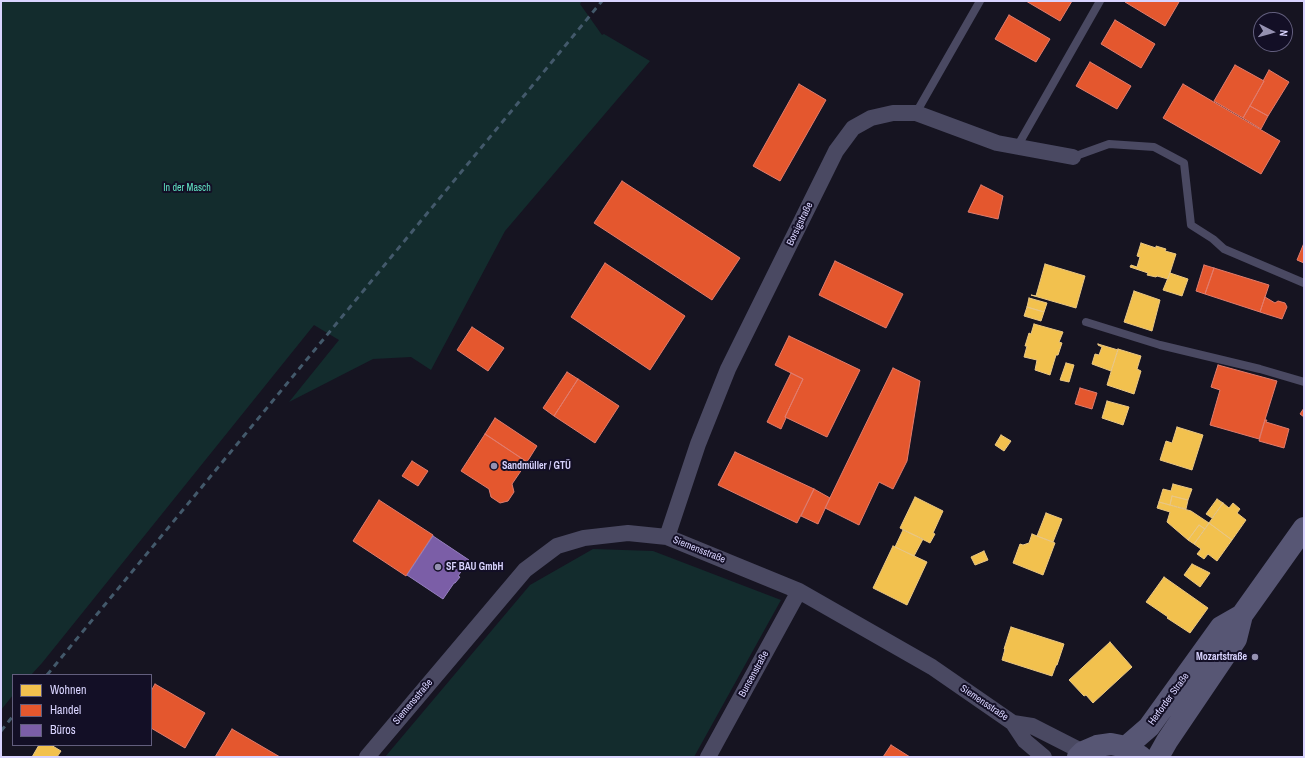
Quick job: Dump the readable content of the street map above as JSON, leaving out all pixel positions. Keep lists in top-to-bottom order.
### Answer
{
  "streets": {
    "main road": ["Herforder Straße"],
    "street": ["Borsigstraße", "Siemensstraße", "Bunsenstraße"]
  },
  "crossings": [
    ["Borsigstraße", "Siemensstraße"],
    ["Siemensstraße", "Bunsenstraße"]
  ],
  "parks": ["In der Masch"],
  "places": ["Sandmüller / GTÜ", "SF BAU GmbH", "Mozartstraße"],
  "legend": ["Wohnen", "Handel", "Büros"],
  "north": "right"
}
